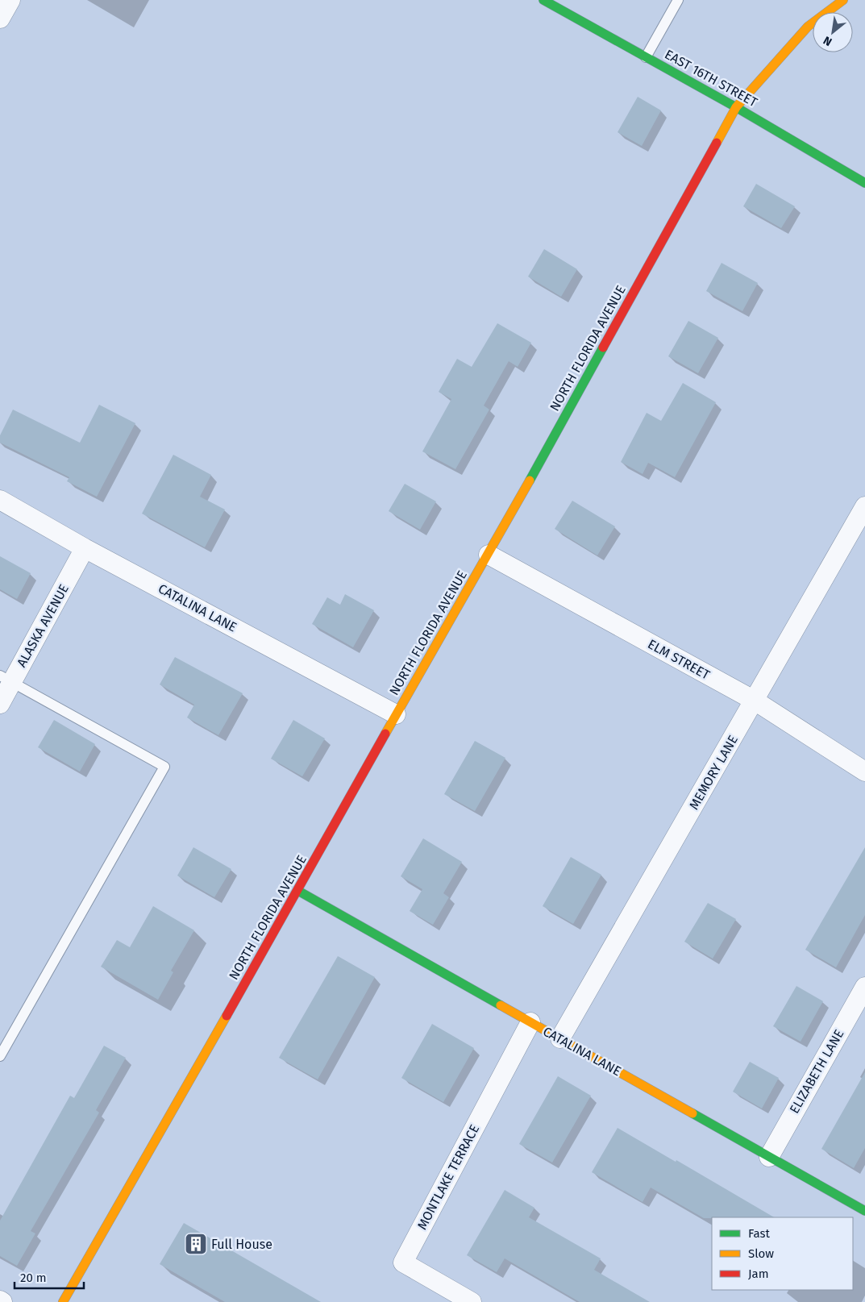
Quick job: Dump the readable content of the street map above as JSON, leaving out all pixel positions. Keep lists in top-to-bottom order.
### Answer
{
  "streets": {
    "main road": ["EAST 16TH STREET", "NORTH FLORIDA AVENUE", "CATALINA LANE"],
    "street": [
      "ALASKA AVENUE",
      "ELM STREET",
      "MEMORY LANE",
      "ELIZABETH LANE",
      "MONTLAKE TERRACE"
    ]
  },
  "crossings": [
    ["EAST 16TH STREET", "NORTH FLORIDA AVENUE"],
    ["NORTH FLORIDA AVENUE", "CATALINA LANE"],
    ["NORTH FLORIDA AVENUE", "ELM STREET"],
    ["CATALINA LANE", "ALASKA AVENUE"],
    ["CATALINA LANE", "MEMORY LANE"],
    ["CATALINA LANE", "ELIZABETH LANE"],
    ["CATALINA LANE", "MONTLAKE TERRACE"],
    ["ELM STREET", "MEMORY LANE"]
  ],
  "places": {
    "building": ["Full House"]
  },
  "legend": ["Fast", "Slow", "Jam"],
  "scale_bar": "20 m",
  "north": "bottom left"
}
